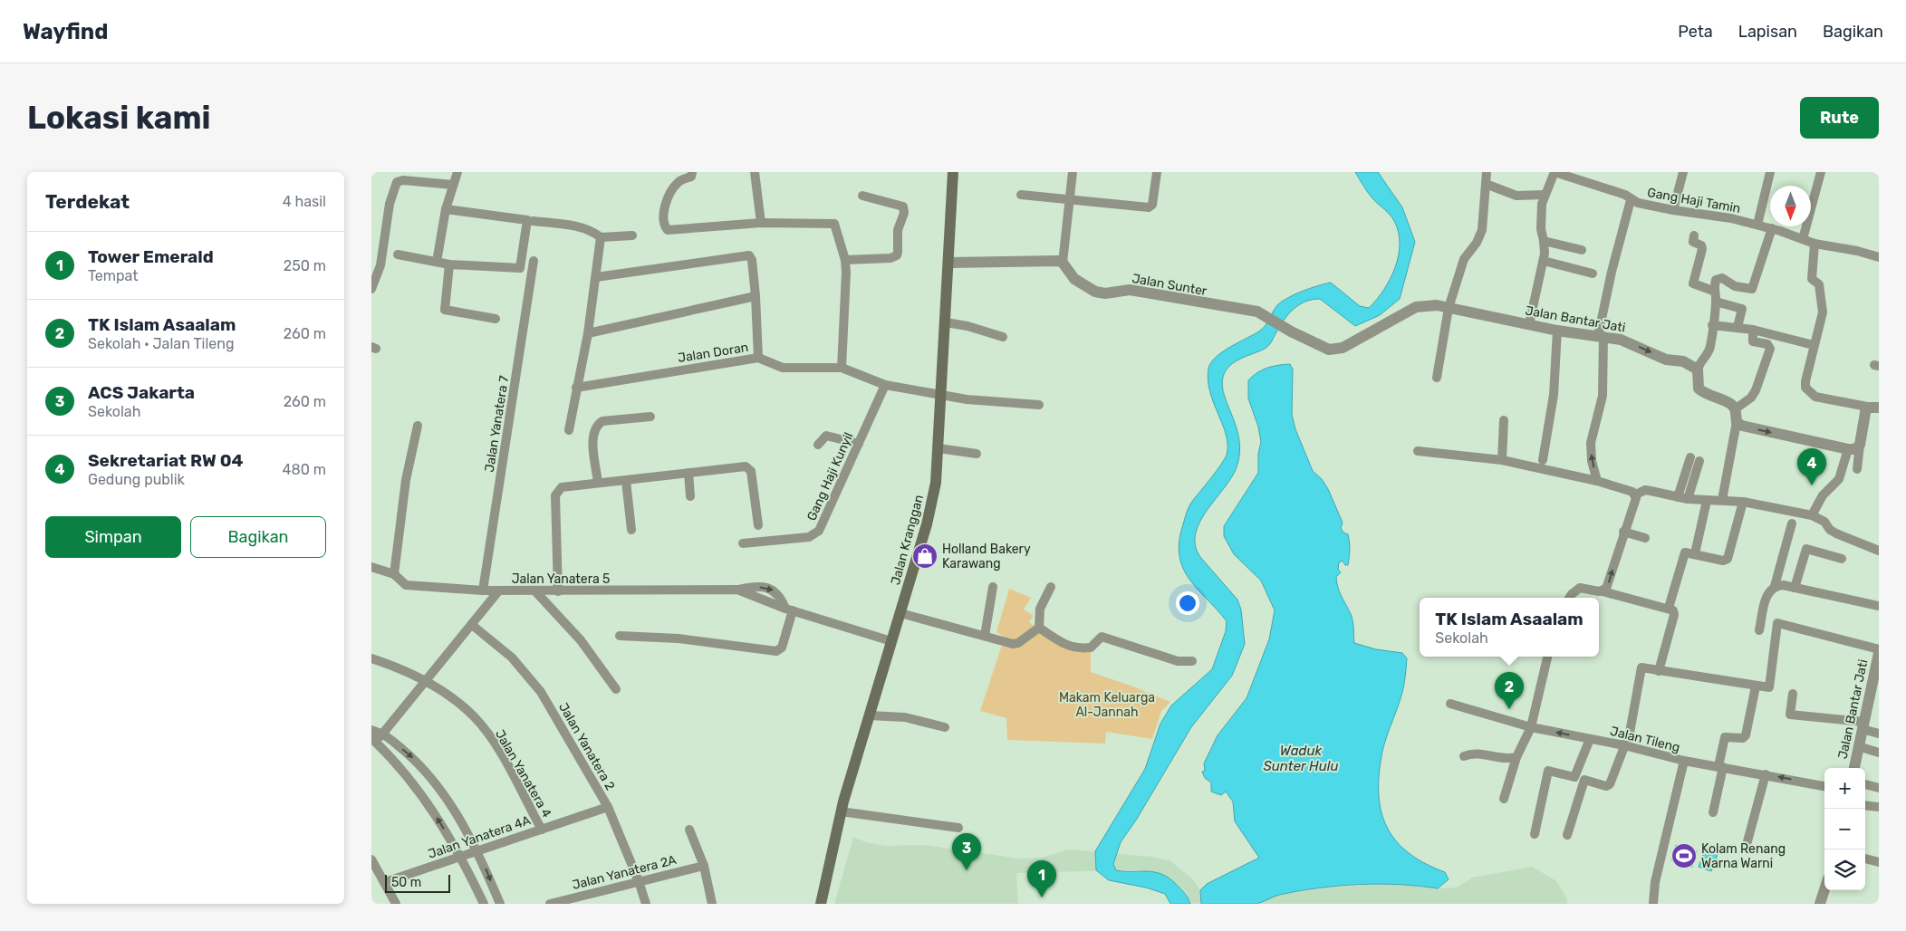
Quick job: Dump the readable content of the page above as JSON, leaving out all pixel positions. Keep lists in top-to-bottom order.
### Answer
{
  "streets": {
    "main road": ["Jalan Kranggan"],
    "street": [
      "Gang Haji Tamin",
      "Jalan Sunter",
      "Jalan Bantar Jati",
      "Jalan Doran",
      "Jalan Yanatera 7",
      "Gang Haji Kunyil",
      "Jalan Yanatera 5",
      "Jalan Tileng",
      "Jalan Yanatera 2",
      "Jalan Yanatera 4",
      "Jalan Yanatera 4A",
      "Jalan Yanatera 2A"
    ]
  },
  "crossings": [
    ["Gang Haji Tamin", "Jalan Bantar Jati"],
    ["Jalan Sunter", "Jalan Bantar Jati"],
    ["Jalan Doran", "Gang Haji Kunyil"],
    ["Jalan Doran", "Jalan Kranggan"],
    ["Jalan Yanatera 5", "Jalan Yanatera 2"],
    ["Jalan Yanatera 5", "Jalan Yanatera 4"],
    ["Jalan Yanatera 2", "Jalan Yanatera 4A"],
    ["Jalan Yanatera 2", "Jalan Yanatera 2A"],
    ["Jalan Yanatera 4", "Jalan Yanatera 4A"]
  ],
  "water": ["Waduk Sunter Hulu"],
  "parks": ["Makam Keluarga Al-Jannah"],
  "places": {
    "shop": ["Holland Bakery Karawang"],
    "sports": ["Kolam Renang Warna Warni"]
  },
  "scale_bar": "50 m",
  "north": "bottom",
  "page": {
    "header": "Wayfind",
    "nav": ["Peta", "Lapisan", "Bagikan"],
    "buttons": [
      "Rute",
      ["Simpan", "Bagikan"]
    ],
    "title": "Lokasi kami",
    "heading": ["Terdekat", "4 hasil"],
    "list": [
      {
        "mark": "1",
        "name": "Tower Emerald",
        "note": "Tempat",
        "value": "250 m"
      },
      {
        "mark": "2",
        "name": "TK Islam Asaalam",
        "note": "Sekolah · Jalan Tileng",
        "value": "260 m"
      },
      {
        "mark": "3",
        "name": "ACS Jakarta",
        "note": "Sekolah",
        "value": "260 m"
      },
      {
        "mark": "4",
        "name": "Sekretariat RW 04",
        "note": "Gedung publik",
        "value": "480 m"
      }
    ],
    "pins": [
      "4",
      "2",
      "3",
      "1"
    ],
    "popup": ["TK Islam Asaalam", "Sekolah"],
    "map_buttons": ["+", "−"],
    "scale": "50 m"
  }
}
